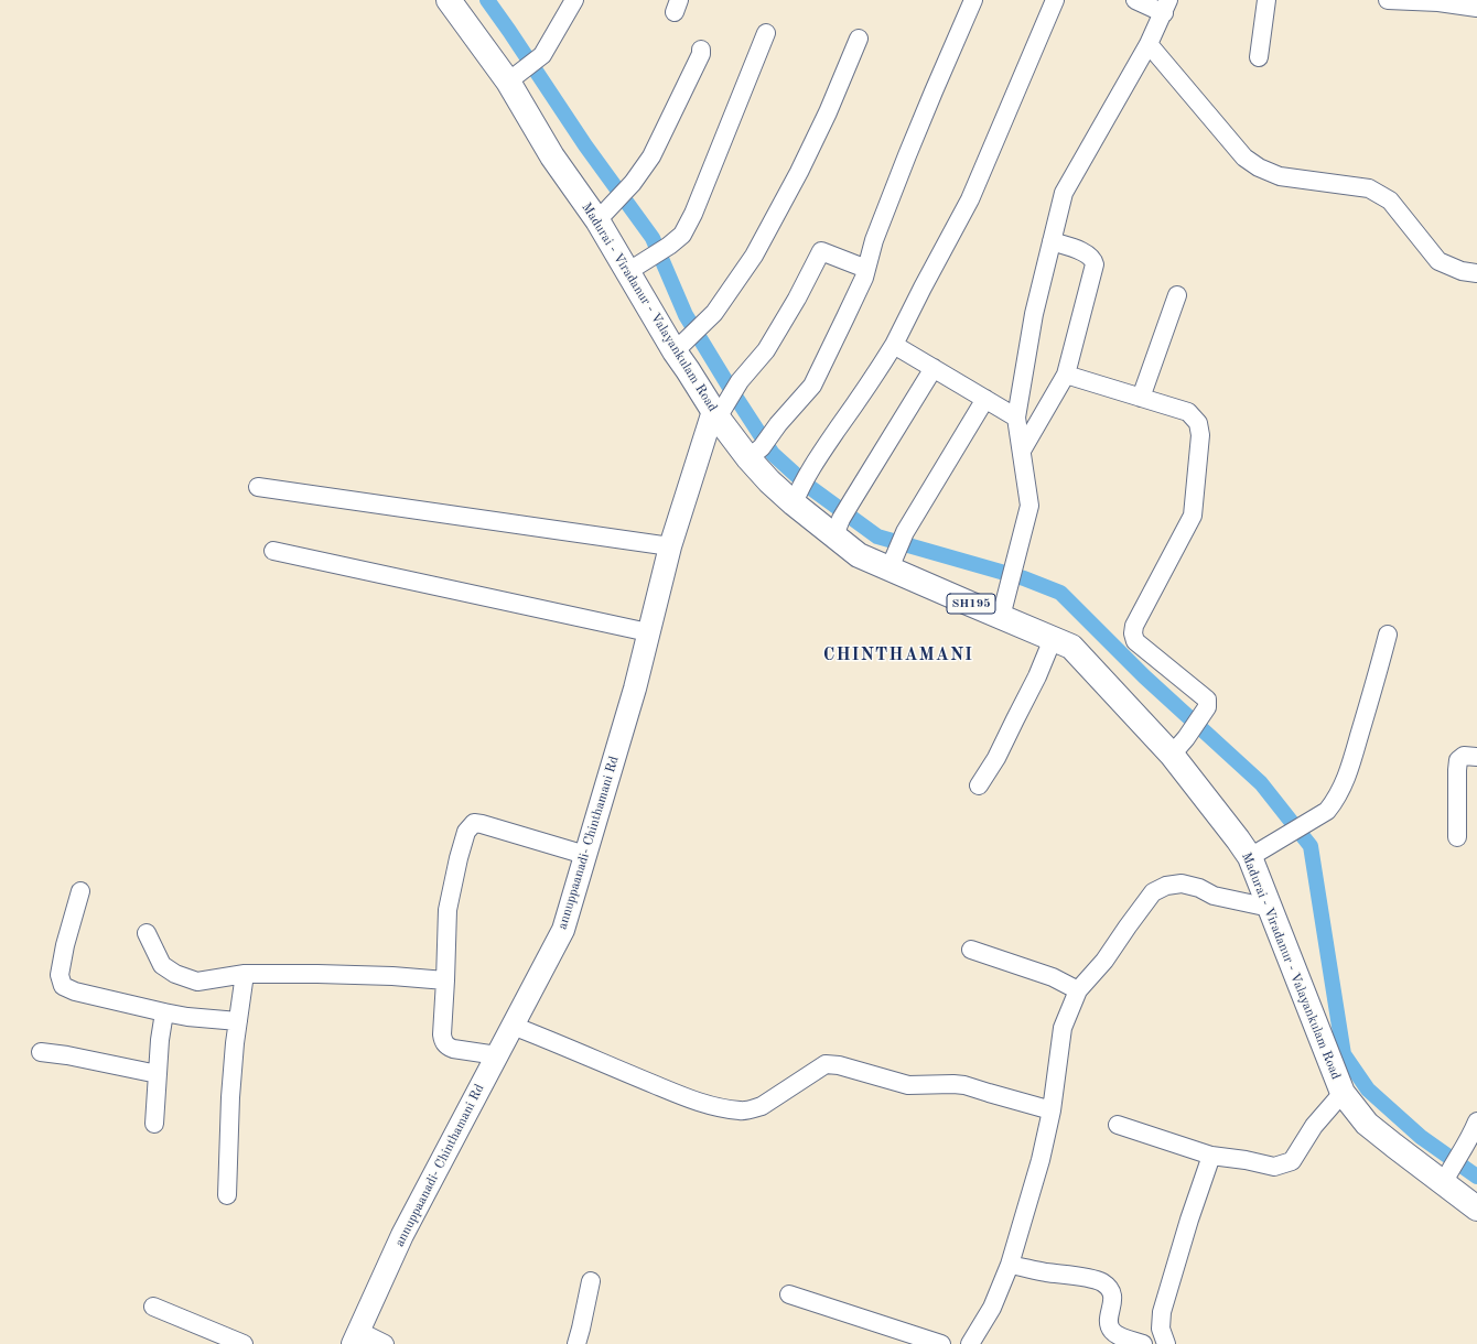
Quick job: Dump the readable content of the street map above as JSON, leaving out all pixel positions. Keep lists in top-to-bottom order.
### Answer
{
  "streets": {
    "main road": ["Madurai - Viradanur - Valayankulam Road", "SH195"],
    "street": ["annuppaanadi- Chinthamani Rd"]
  },
  "crossings": [
    ["Madurai - Viradanur - Valayankulam Road", "annuppaanadi- Chinthamani Rd"]
  ],
  "districts": ["CHINTHAMANI"]
}
